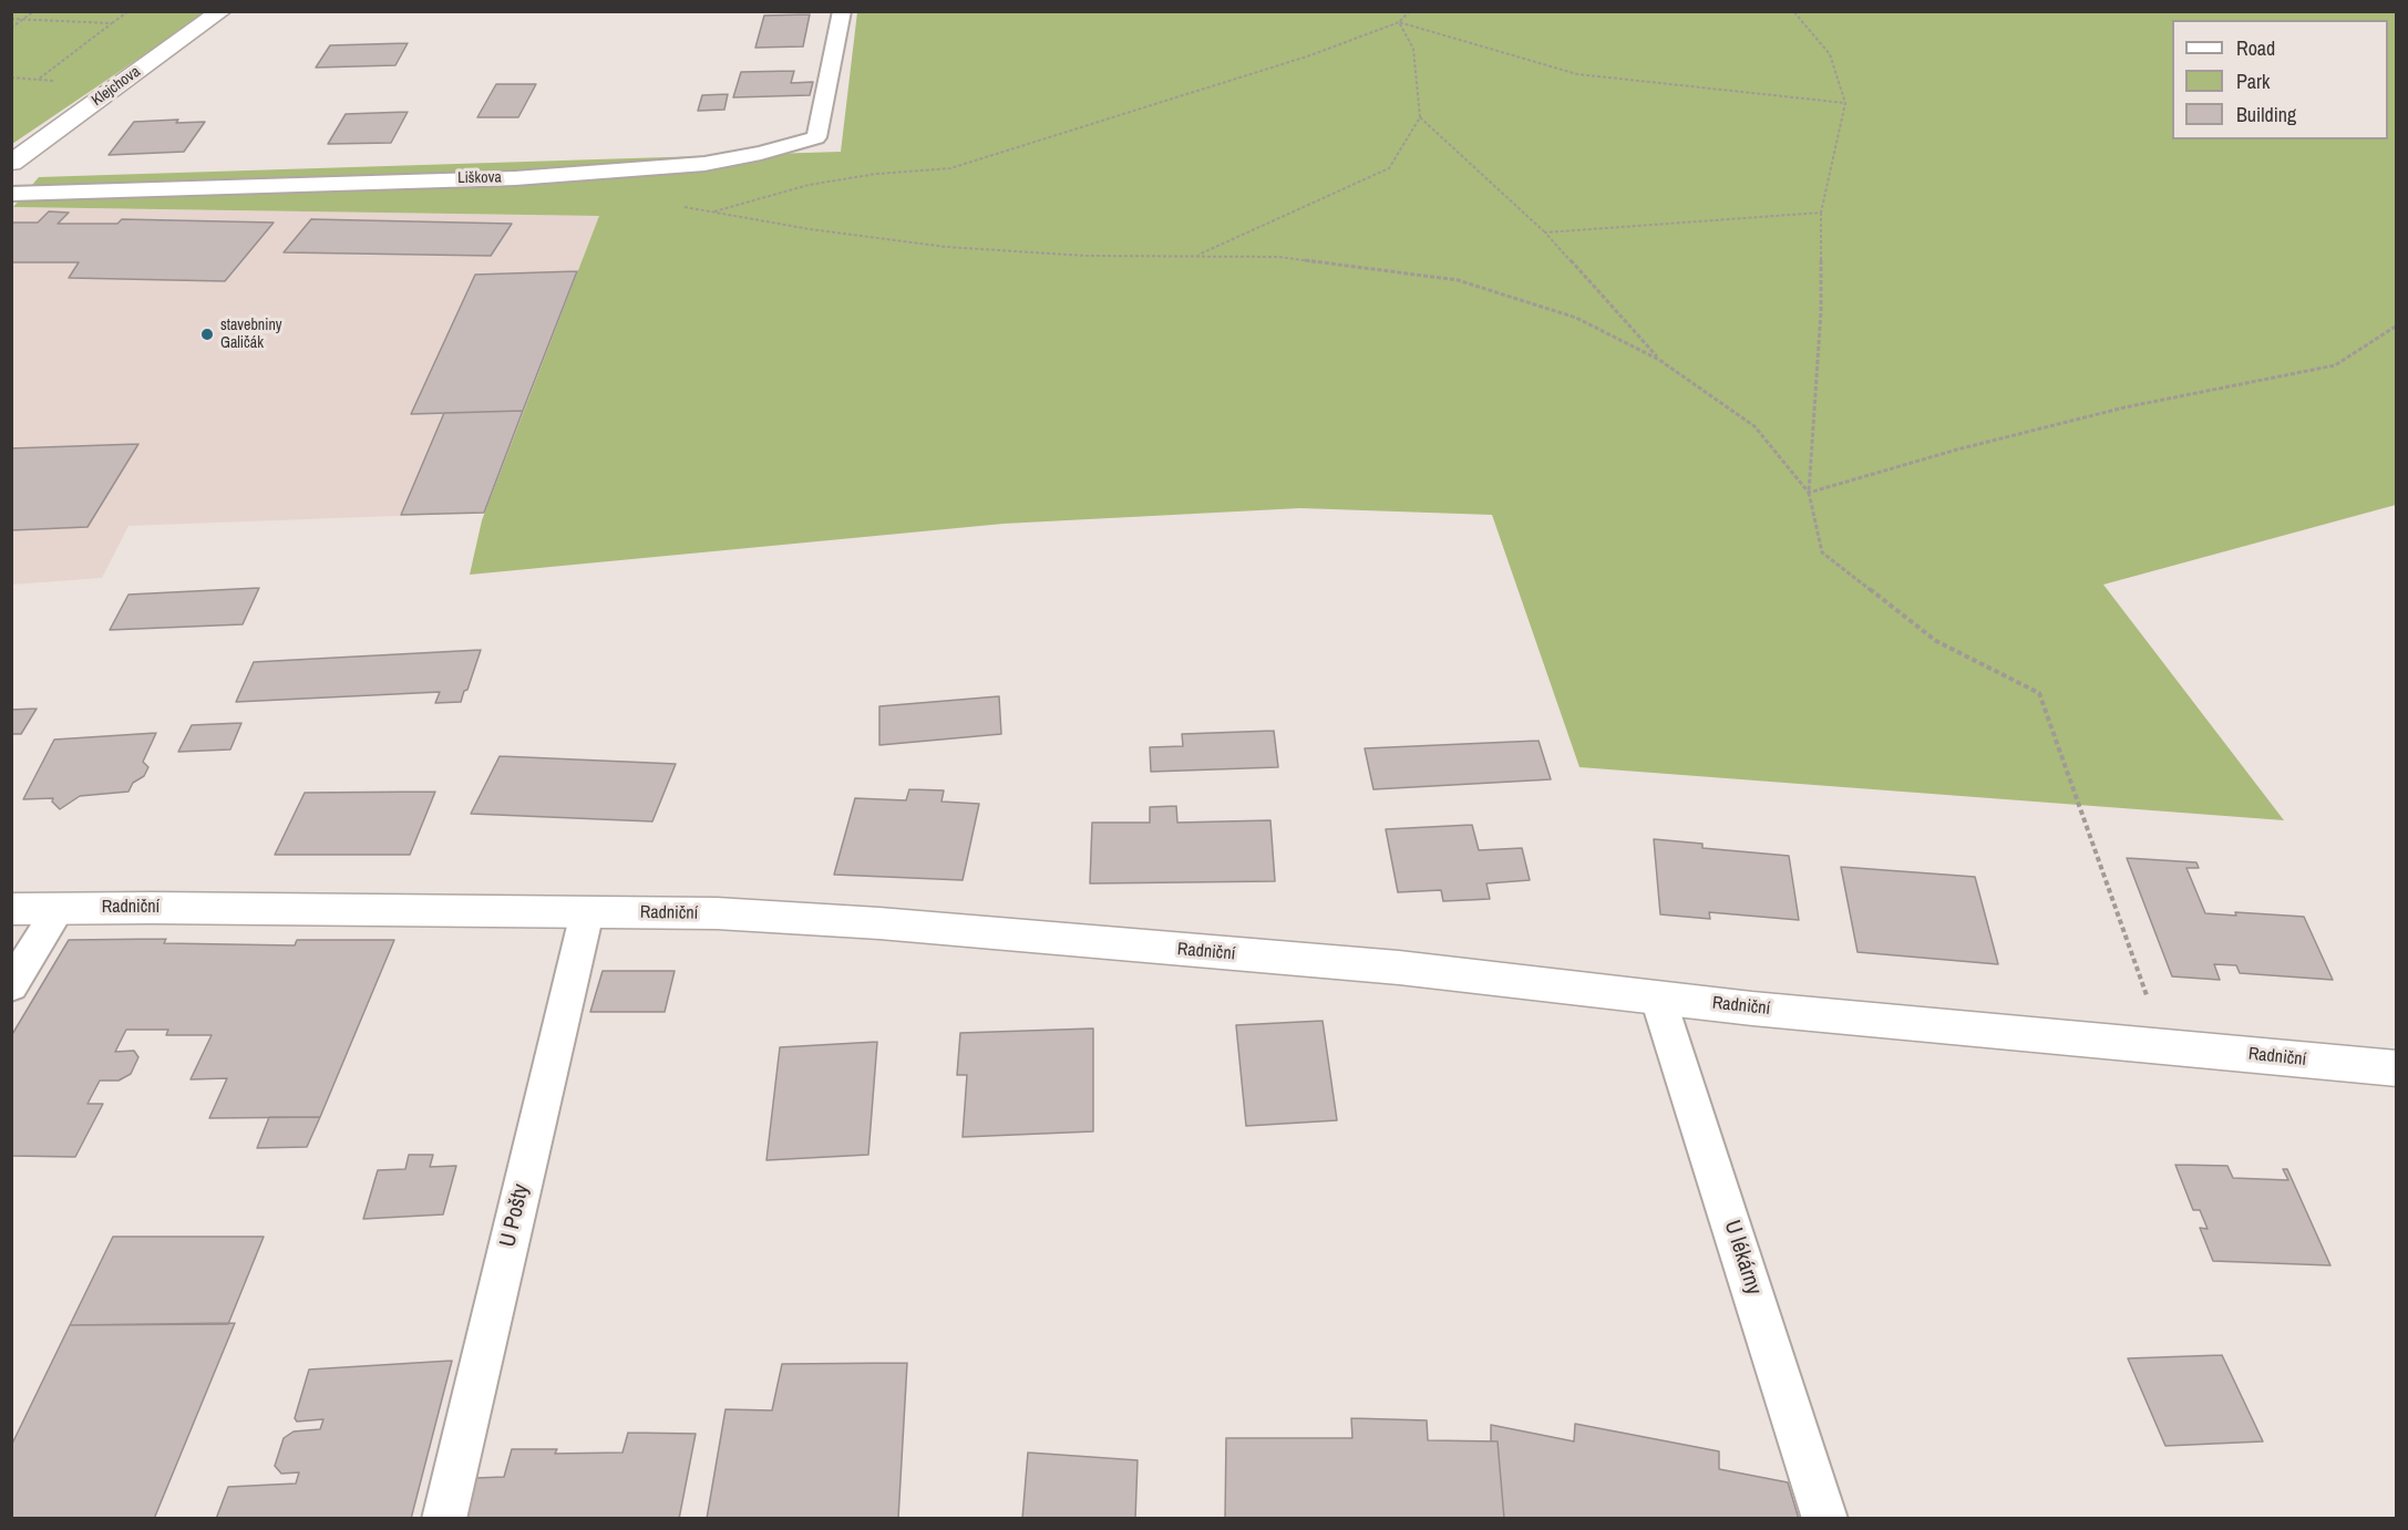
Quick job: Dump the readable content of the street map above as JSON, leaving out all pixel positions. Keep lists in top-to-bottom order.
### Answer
{
  "streets": {
    "street": ["Klejchova", "Radniční"],
    "lane": ["Liškova", "U Pošty", "U lékárny"]
  },
  "crossings": [
    ["Radniční", "U Pošty"],
    ["Radniční", "U lékárny"]
  ],
  "places": ["stavebniny Galičák"],
  "legend": ["Road", "Park", "Building"]
}
